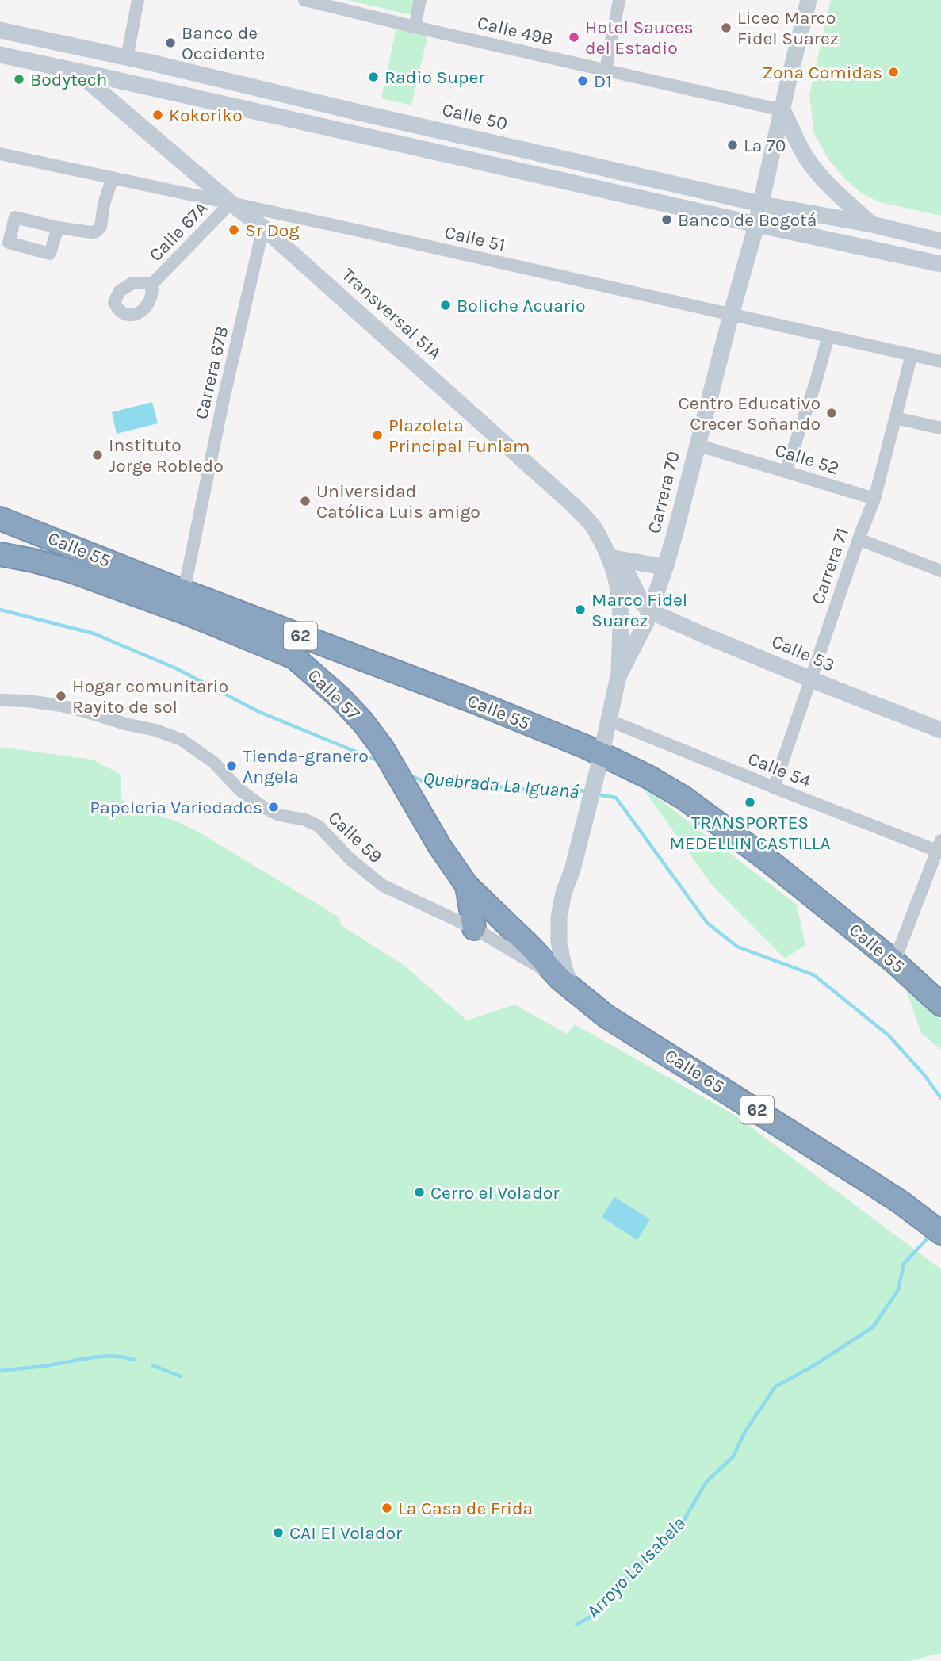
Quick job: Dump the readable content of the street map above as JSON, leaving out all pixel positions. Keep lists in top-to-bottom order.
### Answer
{
  "streets": {
    "highway": [
      "Calle 55",
      "62",
      "Calle 57",
      "Calle 65"
    ],
    "main road": [
      "Calle 50",
      "Transversal 51A",
      "Carrera 70",
      "Calle 53"
    ],
    "street": [
      "Calle 49B",
      "Calle 67A",
      "Calle 51",
      "Carrera 67B",
      "Calle 52",
      "Carrera 71",
      "Calle 54",
      "Calle 59"
    ]
  },
  "crossings": [
    ["Calle 49B", "Carrera 70"],
    ["Calle 50", "Carrera 70"],
    ["Calle 67A", "Calle 51"],
    ["Calle 67A", "Transversal 51A"],
    ["Calle 51", "Transversal 51A"],
    ["Calle 51", "Carrera 70"],
    ["Calle 51", "Carrera 71"],
    ["Transversal 51A", "Carrera 67B"],
    ["Transversal 51A", "Carrera 70"],
    ["Transversal 51A", "Calle 53"],
    ["Carrera 67B", "Calle 55"],
    ["Calle 52", "Carrera 70"],
    ["Calle 52", "Carrera 71"],
    ["Carrera 70", "Calle 55"],
    ["Carrera 70", "Calle 53"],
    ["Carrera 70", "Calle 57"],
    ["Carrera 70", "Calle 54"],
    ["Carrera 70", "Calle 59"],
    ["Carrera 70", "Calle 65"],
    ["Carrera 71", "Calle 53"],
    ["Carrera 71", "Calle 54"],
    ["Calle 57", "Calle 59"],
    ["Calle 57", "Calle 65"],
    ["Calle 59", "Calle 65"]
  ],
  "water": ["Quebrada La Iguaná", "Arroyo La Isabela"],
  "places": [
    "Liceo Marco Fidel Suarez",
    "Hotel Sauces del Estadio",
    "Banco de Occidente",
    "Zona Comidas",
    "Radio Super",
    "Bodytech",
    "D1",
    "Kokoriko",
    "La 70",
    "Banco de Bogotá",
    "Sr Dog",
    "Boliche Acuario",
    "Centro Educativo Crecer Soñando",
    "Plazoleta Principal Funlam",
    "Instituto Jorge Robledo",
    "Universidad Católica Luis amigo",
    "Marco Fidel Suarez",
    "Hogar comunitario Rayito de sol",
    "Tienda-granero Angela",
    "TRANSPORTES MEDELLIN CASTILLA",
    "Papeleria Variedades",
    "Cerro el Volador",
    "La Casa de Frida",
    "CAI El Volador"
  ]
}
